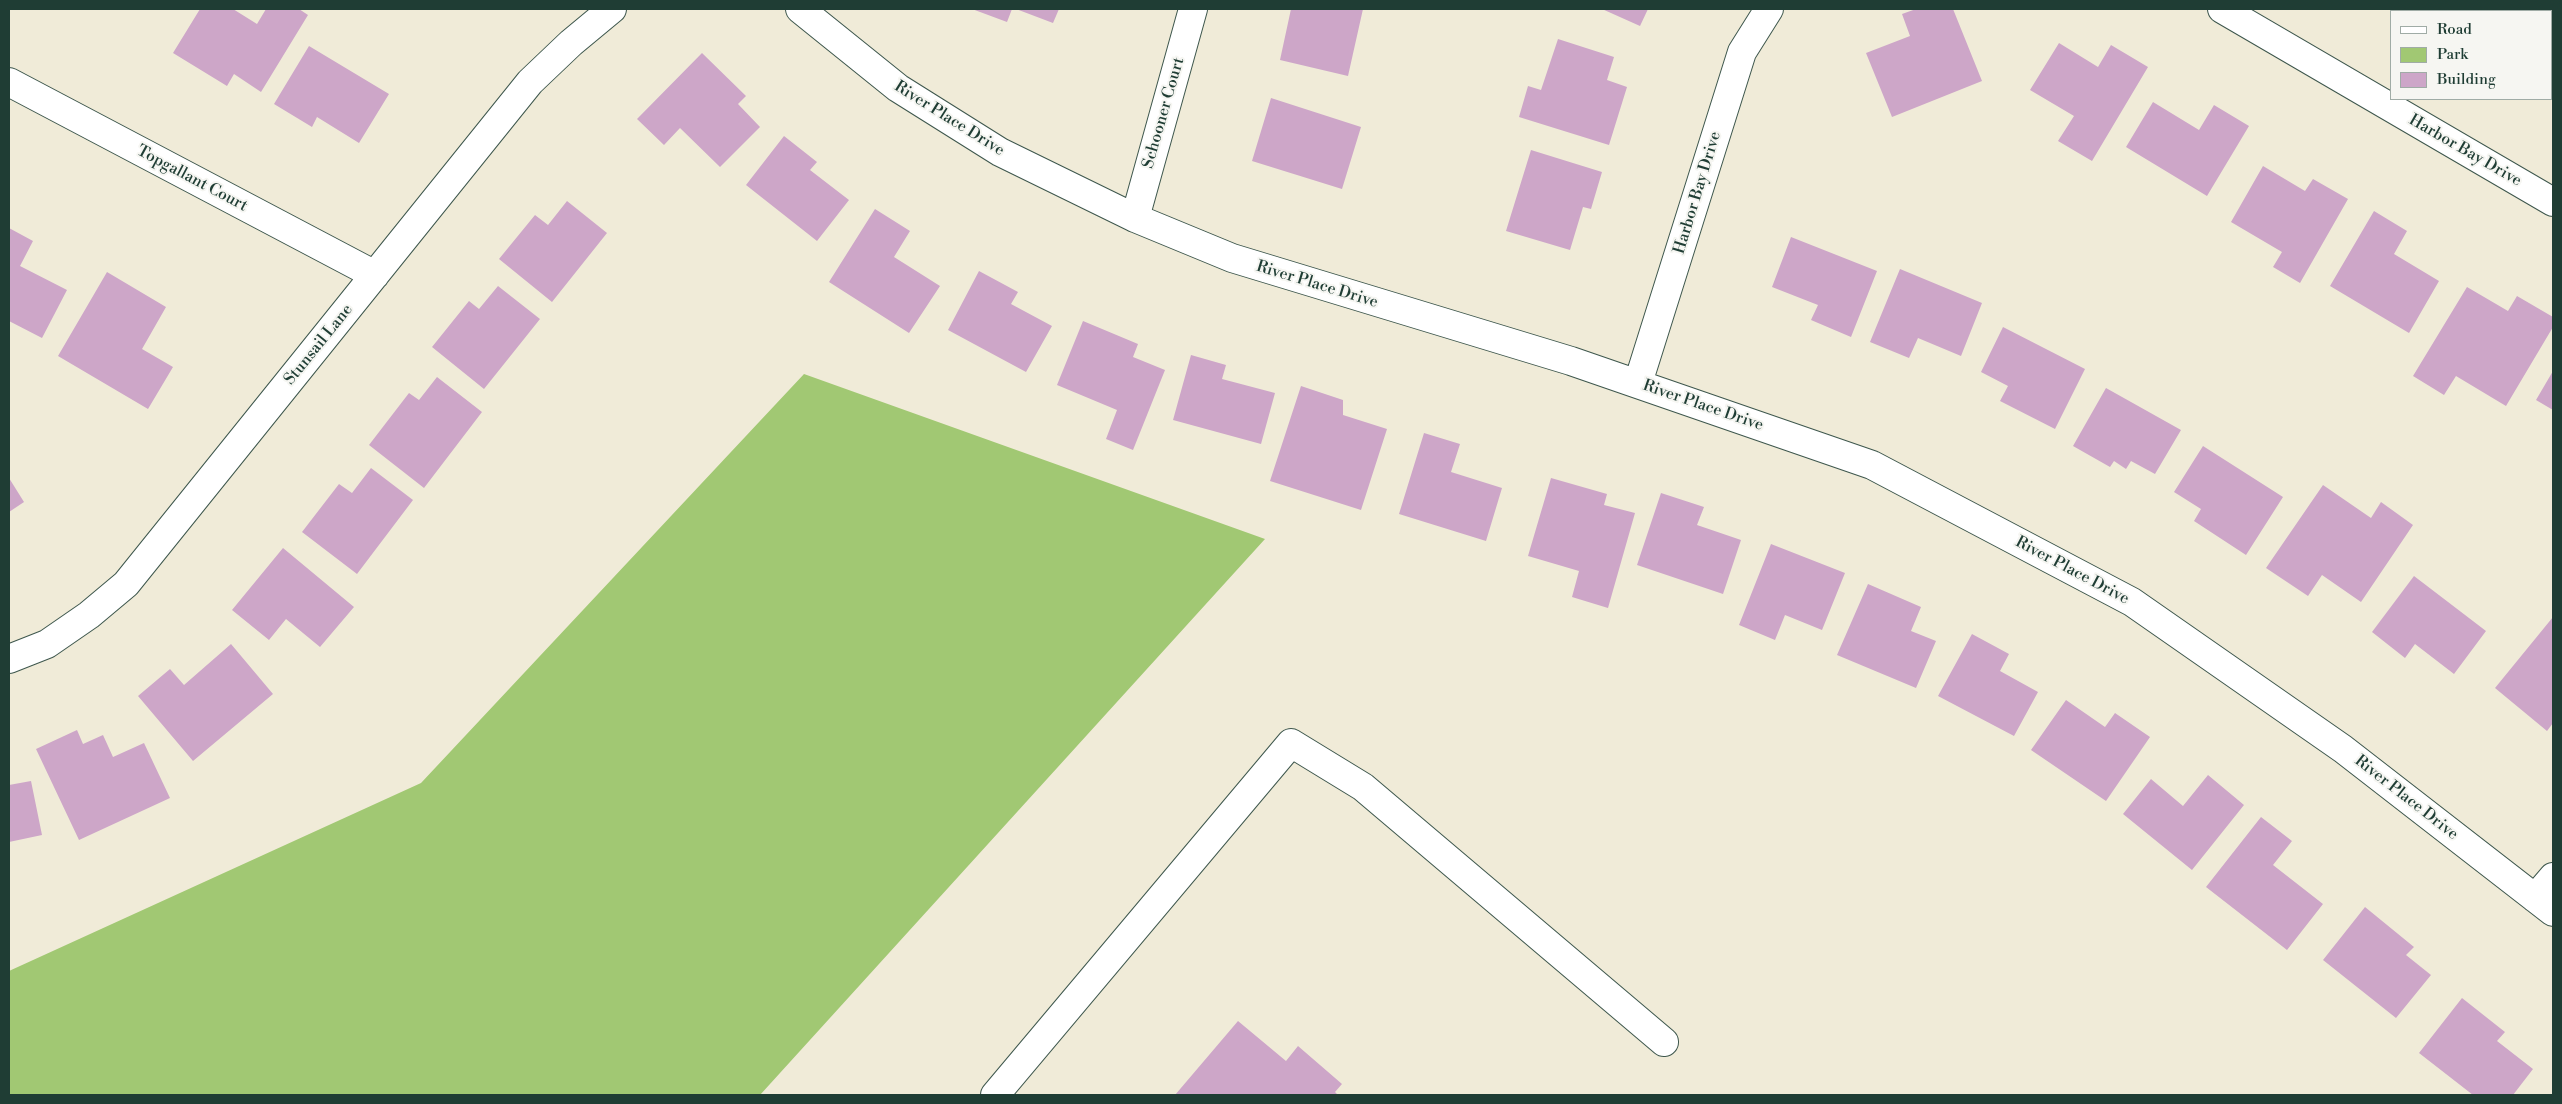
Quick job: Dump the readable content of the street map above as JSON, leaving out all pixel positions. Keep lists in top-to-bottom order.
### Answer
{
  "streets": {
    "street": [
      "Schooner Court",
      "River Place Drive",
      "Harbor Bay Drive",
      "Topgallant Court",
      "Stunsail Lane"
    ]
  },
  "crossings": [
    ["Schooner Court", "River Place Drive"],
    ["River Place Drive", "Harbor Bay Drive"],
    ["Topgallant Court", "Stunsail Lane"]
  ],
  "legend": ["Road", "Park", "Building"]
}
